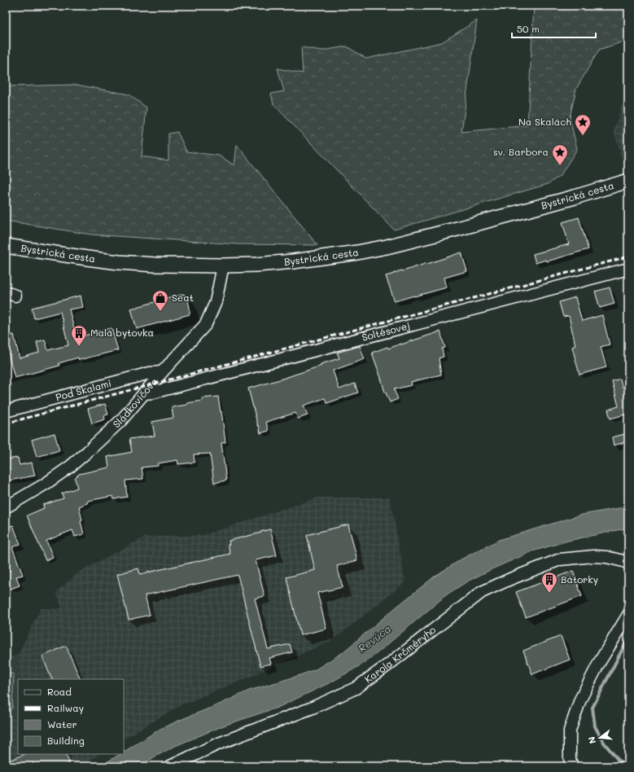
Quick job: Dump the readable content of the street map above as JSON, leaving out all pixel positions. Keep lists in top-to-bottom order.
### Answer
{
  "streets": {
    "main road": ["Bystrická cesta"],
    "street": [
      "Šoltésovej",
      "Pod Skalami",
      "Sládkovičova",
      "Karola Krčméryho"
    ]
  },
  "crossings": [
    ["Bystrická cesta", "Sládkovičova"],
    ["Šoltésovej", "Sládkovičova"],
    ["Pod Skalami", "Sládkovičova"]
  ],
  "water": ["Revúca"],
  "places": {
    "place": ["Na Skalách", "sv. Barbora"],
    "shop": ["Seat"],
    "building": ["Malá bytovka", "Bátorky"]
  },
  "legend": [
    "Road",
    "Railway",
    "Water",
    "Building"
  ],
  "scale_bar": "50 m",
  "north": "left"
}
